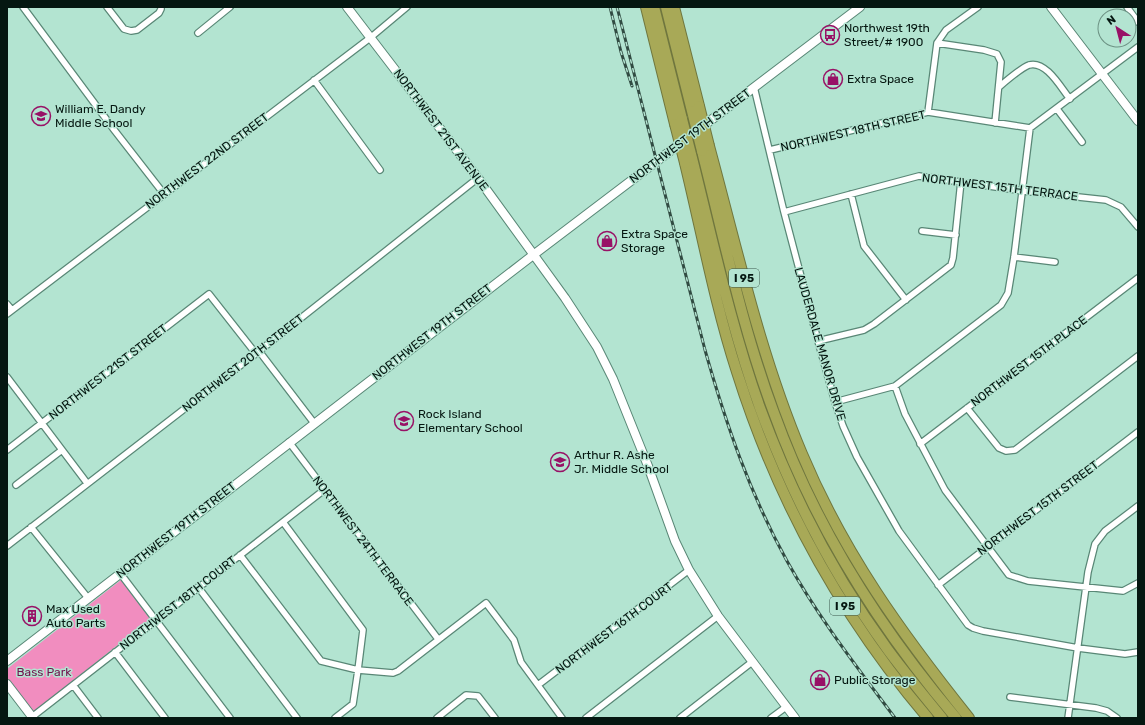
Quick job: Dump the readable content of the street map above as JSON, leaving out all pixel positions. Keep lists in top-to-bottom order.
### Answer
{
  "streets": {
    "highway": ["I 95"],
    "street": [
      "NORTHWEST 21ST AVENUE",
      "NORTHWEST 18TH STREET",
      "NORTHWEST 19TH STREET",
      "NORTHWEST 22ND STREET",
      "NORTHWEST 15TH TERRACE",
      "LAUDERDALE MANOR DRIVE",
      "NORTHWEST 15TH PLACE",
      "NORTHWEST 20TH STREET",
      "NORTHWEST 21ST STREET",
      "NORTHWEST 15TH STREET",
      "NORTHWEST 24TH TERRACE",
      "NORTHWEST 18TH COURT",
      "NORTHWEST 16TH COURT"
    ]
  },
  "crossings": [
    ["NORTHWEST 21ST AVENUE", "NORTHWEST 19TH STREET"],
    ["NORTHWEST 21ST AVENUE", "NORTHWEST 22ND STREET"],
    ["NORTHWEST 21ST AVENUE", "NORTHWEST 20TH STREET"],
    ["NORTHWEST 21ST AVENUE", "NORTHWEST 16TH COURT"],
    ["NORTHWEST 18TH STREET", "LAUDERDALE MANOR DRIVE"],
    ["NORTHWEST 19TH STREET", "LAUDERDALE MANOR DRIVE"],
    ["NORTHWEST 19TH STREET", "NORTHWEST 24TH TERRACE"],
    ["NORTHWEST 15TH TERRACE", "LAUDERDALE MANOR DRIVE"],
    ["LAUDERDALE MANOR DRIVE", "NORTHWEST 15TH STREET"],
    ["NORTHWEST 20TH STREET", "NORTHWEST 21ST STREET"],
    ["NORTHWEST 24TH TERRACE", "NORTHWEST 18TH COURT"]
  ],
  "parks": ["Bass Park"],
  "places": {
    "bus stop": ["Northwest 19th Street/# 1900"],
    "shop": ["Extra Space", "Extra Space Storage", "Public Storage"],
    "school or university": ["William E. Dandy Middle School", "Rock Island Elementary School", "Arthur R. Ashe Jr. Middle School"],
    "building": ["Max Used Auto Parts"]
  },
  "north": "top left"
}
